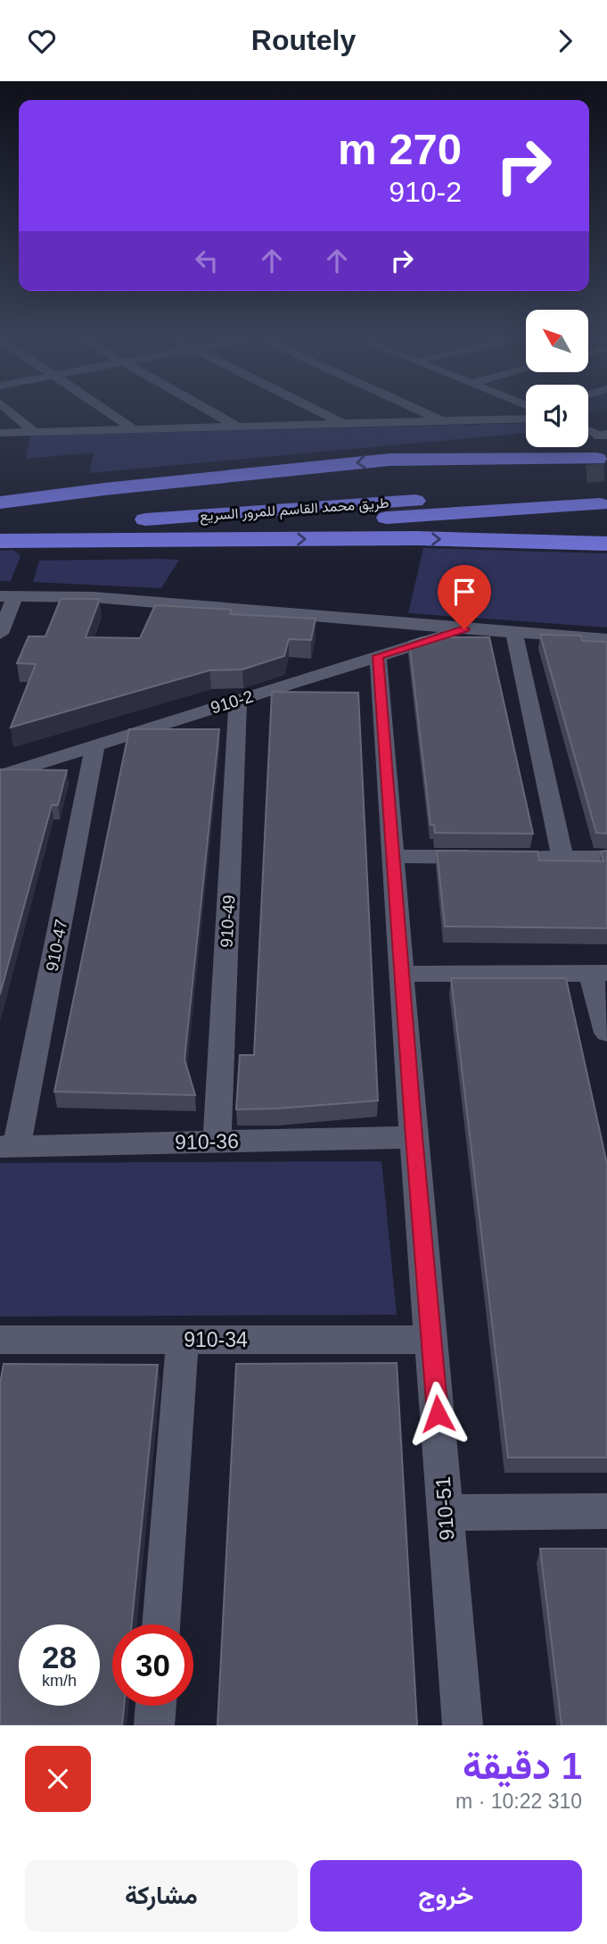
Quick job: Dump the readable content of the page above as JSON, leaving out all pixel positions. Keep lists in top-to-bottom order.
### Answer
{
  "streets": {
    "highway": ["طريق محمد القاسم للمرور السريع"],
    "street": [
      "910-2",
      "910-49",
      "910-47",
      "910-36",
      "910-34",
      "910-51"
    ]
  },
  "crossings": [
    ["910-2", "910-49"],
    ["910-2", "910-47"],
    ["910-2", "910-51"],
    ["910-49", "910-36"],
    ["910-47", "910-36"],
    ["910-36", "910-51"],
    ["910-34", "910-51"]
  ],
  "north": "top left",
  "page": {
    "header": "Routely",
    "turn": ["270 m", "910-2"],
    "speed": "28 km/h",
    "limit": "30",
    "heading": ["1 دقيقة", "310 m · 10:22"],
    "buttons": ["خروج", "مشاركة"]
  }
}
